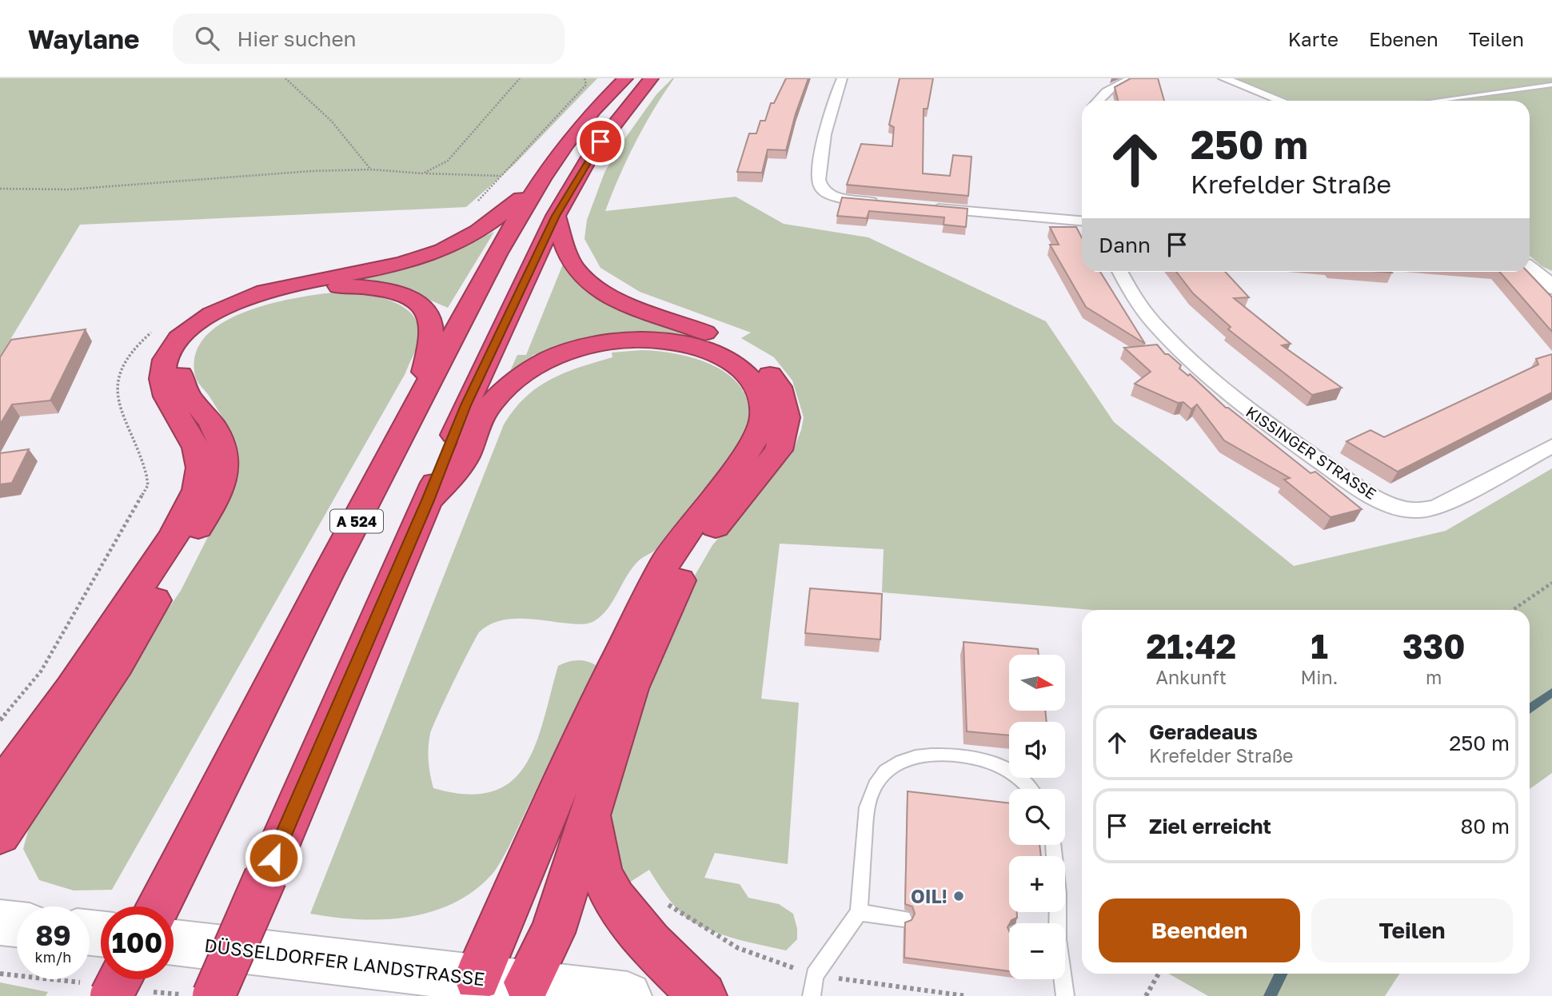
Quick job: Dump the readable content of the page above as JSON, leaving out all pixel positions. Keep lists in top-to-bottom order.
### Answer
{
  "streets": {
    "highway": ["A 524"],
    "main road": ["DÜSSELDORFER LANDSTRASSE"],
    "street": ["KISSINGER STRASSE"]
  },
  "places": ["OIL!"],
  "north": "right",
  "page": {
    "header": "Waylane",
    "search": "Hier suchen",
    "nav": ["Karte", "Ebenen", "Teilen"],
    "turn": ["250 m", "Krefelder Straße"],
    "then": "Dann",
    "eta": [
      "21:42",
      "Ankunft",
      "1",
      "Min.",
      "330",
      "m"
    ],
    "map_buttons": ["+", "−"],
    "list": [
      {
        "name": "Geradeaus",
        "note": "Krefelder Straße",
        "value": "250 m"
      },
      {
        "name": "Ziel erreicht",
        "value": "80 m"
      }
    ],
    "buttons": ["Beenden", "Teilen"],
    "speed": "89 km/h",
    "limit": "100"
  }
}
